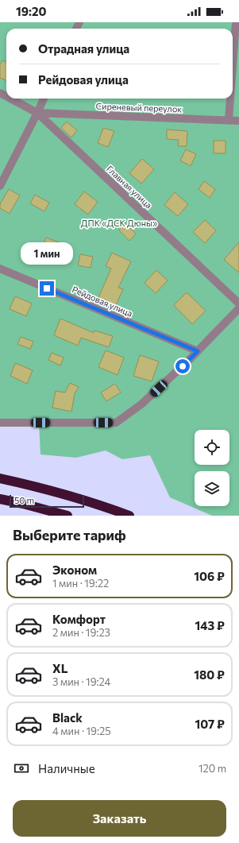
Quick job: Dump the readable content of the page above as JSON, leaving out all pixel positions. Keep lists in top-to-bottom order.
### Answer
{
  "streets": {
    "street": ["Сиреневый переулок", "Главная улица", "Рейдовая улица"]
  },
  "crossings": [
    ["Сиреневый переулок", "Главная улица"]
  ],
  "parks": ["ДПК «ДСК Дюны»"],
  "scale_bar": "50 m",
  "page": {
    "status": "19:20",
    "banner": ["Отрадная улица", "Рейдовая улица"],
    "bubble": "1 мин",
    "scale": "50 m",
    "heading": "Выберите тариф",
    "list": [
      {
        "name": "Эконом",
        "note": "1 мин · 19:22",
        "value": "106 ₽"
      },
      {
        "name": "Комфорт",
        "note": "2 мин · 19:23",
        "value": "143 ₽"
      },
      {
        "name": "XL",
        "note": "3 мин · 19:24",
        "value": "180 ₽"
      },
      {
        "name": "Black",
        "note": "4 мин · 19:25",
        "value": "107 ₽"
      }
    ],
    "pay": ["Наличные", "120 m"],
    "buttons": "Заказать"
  }
}
